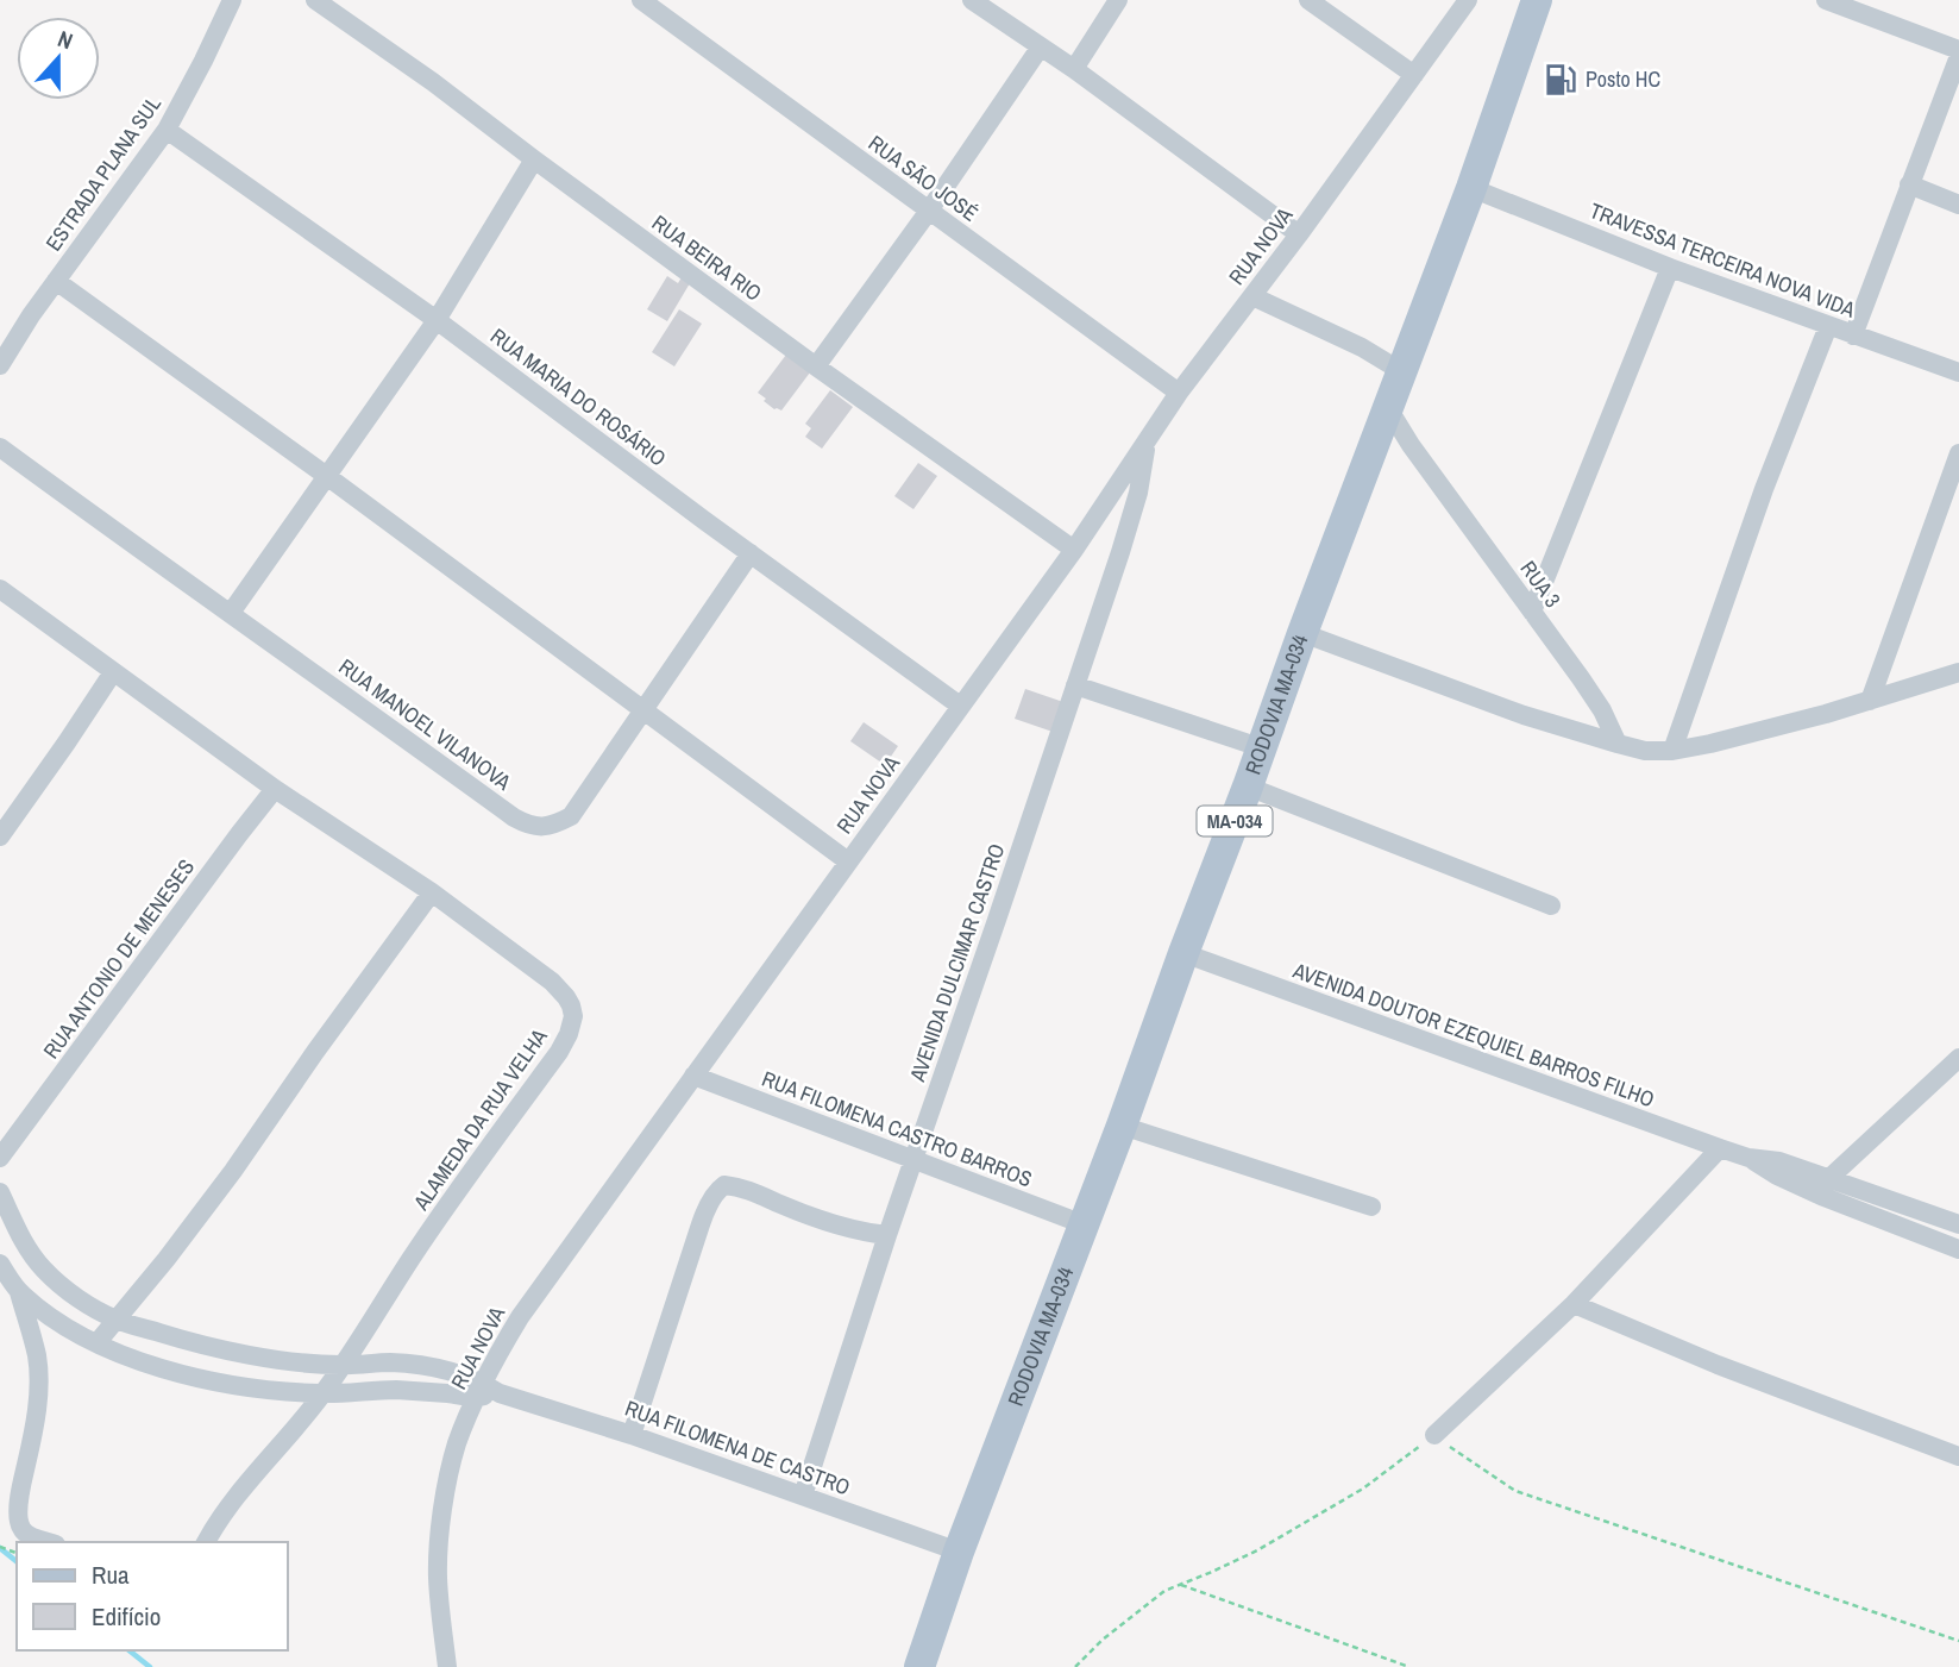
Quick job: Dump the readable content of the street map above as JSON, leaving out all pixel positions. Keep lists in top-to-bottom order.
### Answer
{
  "streets": {
    "main road": ["RODOVIA MA-034", "MA-034"],
    "street": [
      "ESTRADA PLANA SUL",
      "RUA SÃO JOSÉ",
      "RUA NOVA",
      "RUA BEIRA RIO",
      "TRAVESSA TERCEIRA NOVA VIDA",
      "RUA MARIA DO ROSÁRIO",
      "RUA 3",
      "RUA MANOEL VILANOVA",
      "RUA ANTONIO DE MENESES",
      "AVENIDA DULCIMAR CASTRO",
      "AVENIDA DOUTOR EZEQUIEL BARROS FILHO",
      "ALAMEDA DA RUA VELHA",
      "RUA FILOMENA CASTRO BARROS",
      "RUA FILOMENA DE CASTRO"
    ]
  },
  "crossings": [
    ["ESTRADA PLANA SUL", "RUA MARIA DO ROSÁRIO"],
    ["RUA SÃO JOSÉ", "RUA NOVA"],
    ["RUA NOVA", "RUA BEIRA RIO"],
    ["RUA NOVA", "RUA MARIA DO ROSÁRIO"],
    ["RUA NOVA", "AVENIDA DULCIMAR CASTRO"],
    ["RUA NOVA", "RUA FILOMENA CASTRO BARROS"],
    ["RUA NOVA", "RUA FILOMENA DE CASTRO"],
    ["TRAVESSA TERCEIRA NOVA VIDA", "RODOVIA MA-034"],
    ["RUA MARIA DO ROSÁRIO", "RUA MANOEL VILANOVA"],
    ["RUA 3", "RODOVIA MA-034"],
    ["RODOVIA MA-034", "AVENIDA DOUTOR EZEQUIEL BARROS FILHO"],
    ["RODOVIA MA-034", "RUA FILOMENA CASTRO BARROS"],
    ["RODOVIA MA-034", "RUA FILOMENA DE CASTRO"],
    ["RUA ANTONIO DE MENESES", "ALAMEDA DA RUA VELHA"],
    ["AVENIDA DULCIMAR CASTRO", "RUA FILOMENA CASTRO BARROS"],
    ["AVENIDA DULCIMAR CASTRO", "RUA FILOMENA DE CASTRO"]
  ],
  "places": {
    "fuel station": ["Posto HC"]
  },
  "legend": ["Rua", "Edifício"],
  "north": "top"
}
